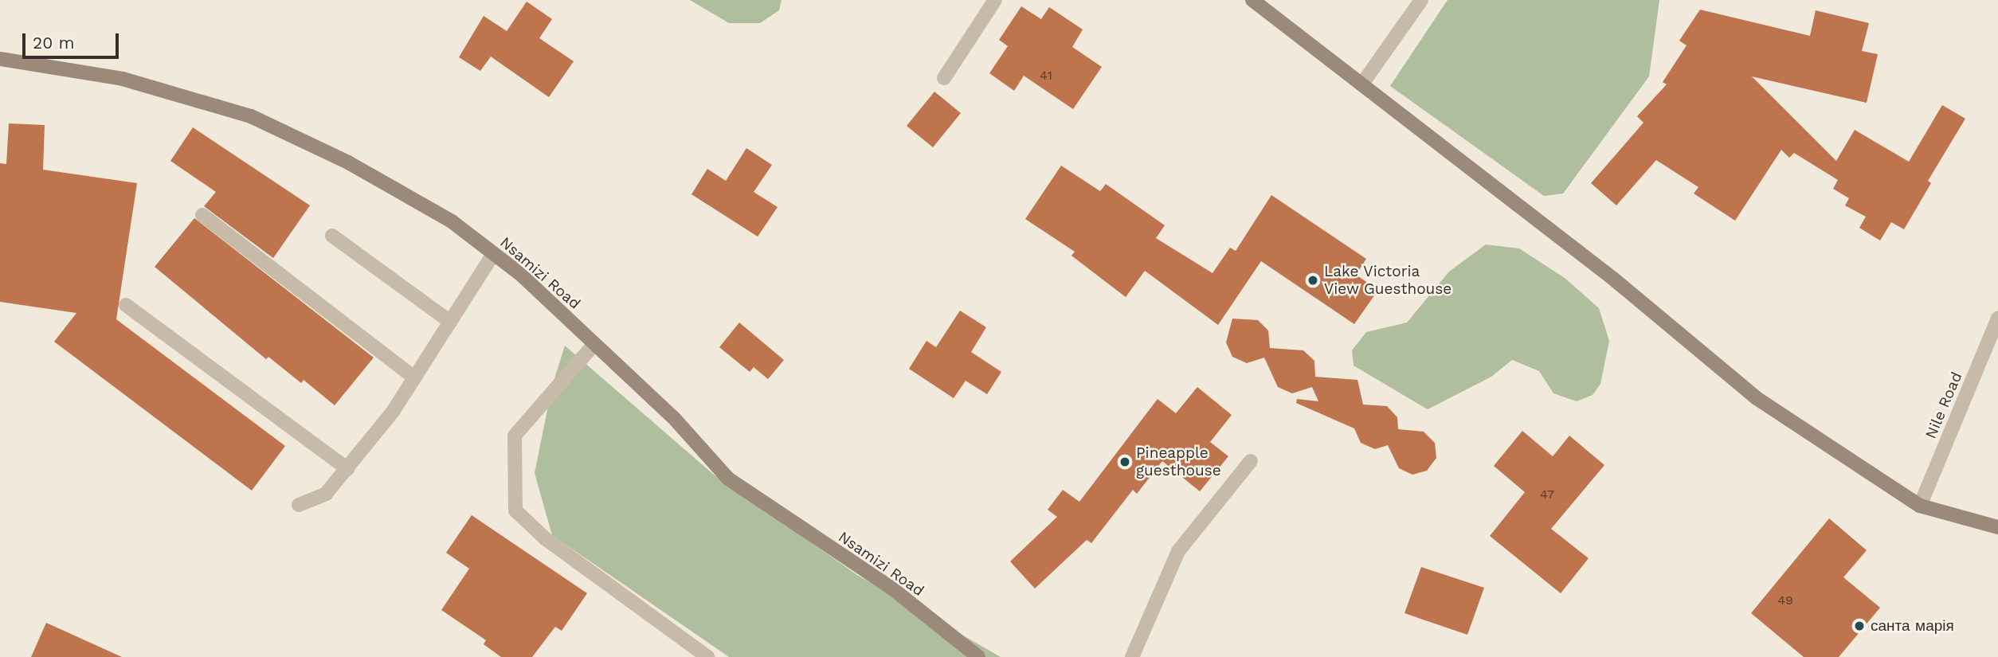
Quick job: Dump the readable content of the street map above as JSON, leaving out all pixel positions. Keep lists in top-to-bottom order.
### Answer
{
  "streets": {
    "street": ["Nsamizi Road", "Nile Road"]
  },
  "places": ["Lake Victoria View Guesthouse", "Pineapple guesthouse", "санта марія"],
  "house_numbers": ["41", "47", "49"],
  "scale_bar": "20 m"
}
